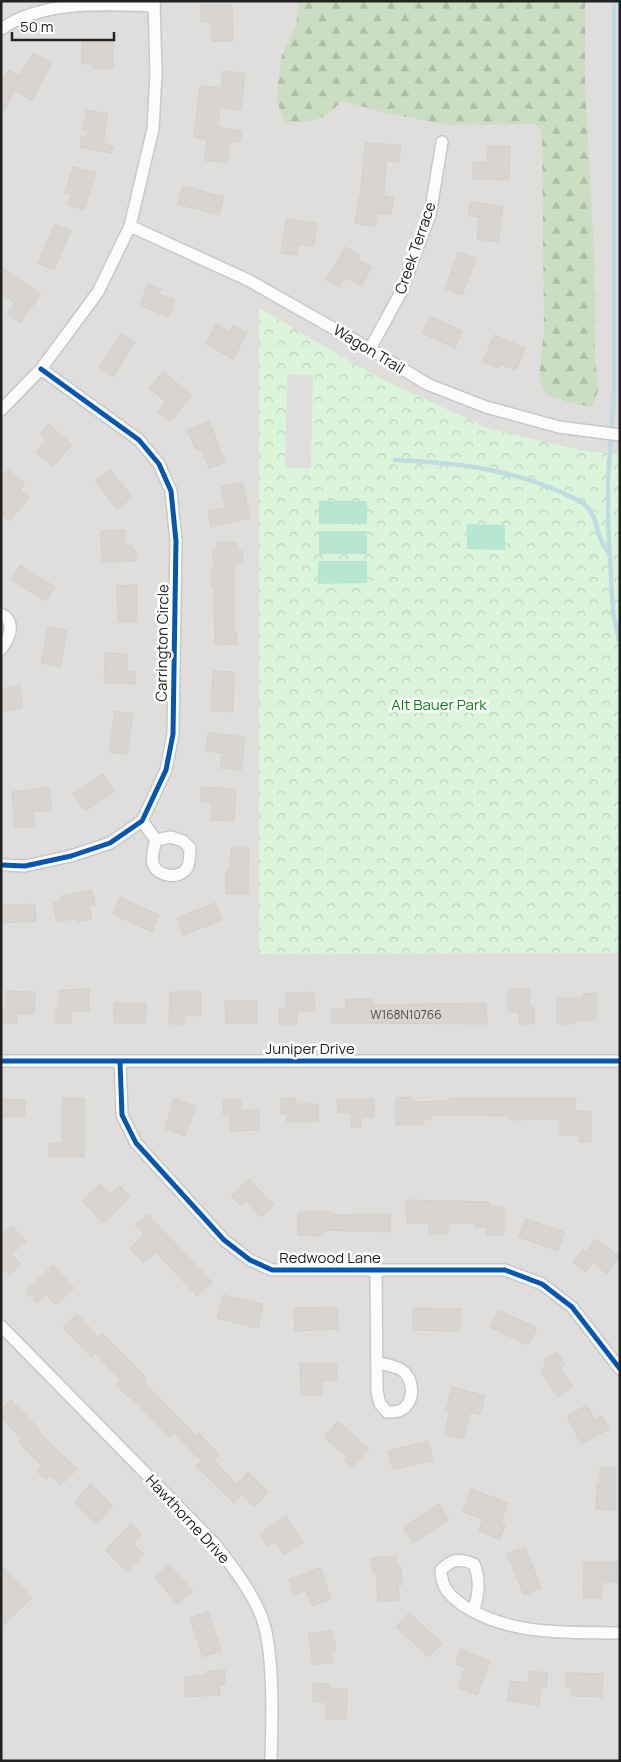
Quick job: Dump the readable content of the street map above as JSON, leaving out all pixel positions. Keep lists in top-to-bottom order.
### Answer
{
  "streets": {
    "street": [
      "Creek Terrace",
      "Wagon Trail",
      "Carrington Circle",
      "Juniper Drive",
      "Redwood Lane",
      "Hawthorne Drive"
    ]
  },
  "crossings": [
    ["Creek Terrace", "Wagon Trail"],
    ["Juniper Drive", "Redwood Lane"]
  ],
  "parks": ["Alt Bauer Park"],
  "house_numbers": ["W168N10766"],
  "scale_bar": "50 m"
}
